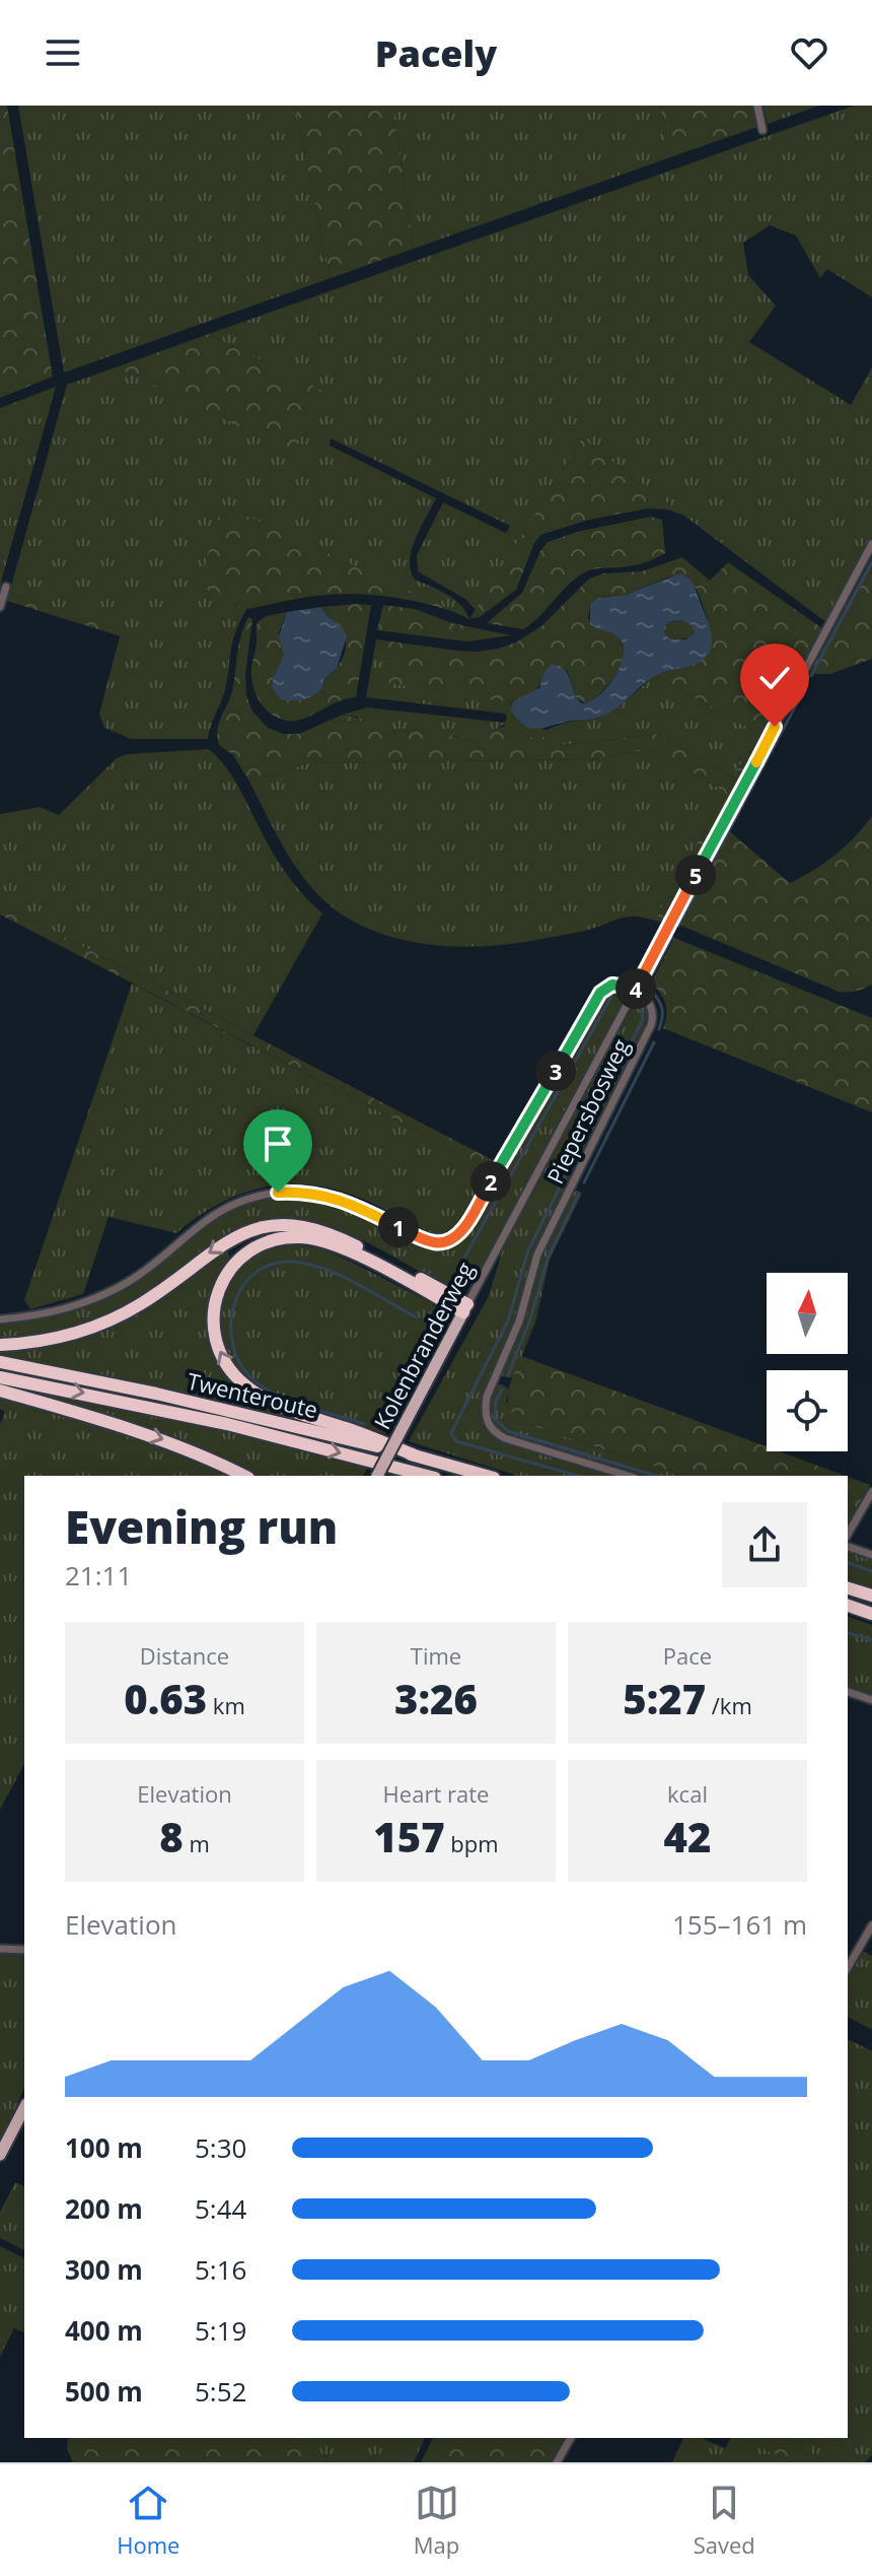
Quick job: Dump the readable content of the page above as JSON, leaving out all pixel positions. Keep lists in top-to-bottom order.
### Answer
{
  "streets": {
    "highway": ["Twenteroute"],
    "main road": ["Kolenbranderweg"],
    "street": ["Piepersbosweg"]
  },
  "crossings": [
    ["Piepersbosweg", "Kolenbranderweg"]
  ],
  "north": "top",
  "page": {
    "header": "Pacely",
    "pins": [
      "5",
      "4",
      "3",
      "2",
      "1"
    ],
    "heading": ["Evening run", "21:11"],
    "stats": [
      ["Distance", "0.63 km"],
      ["Time", "3:26"],
      ["Pace", "5:27 /km"],
      ["Elevation", "8 m"],
      ["Heart rate", "157 bpm"],
      ["kcal", "42"]
    ],
    "chart": ["Elevation", "155–161 m"],
    "list": [
      {
        "name": "100 m",
        "note": "5:30"
      },
      {
        "name": "200 m",
        "note": "5:44"
      },
      {
        "name": "300 m",
        "note": "5:16"
      },
      {
        "name": "400 m",
        "note": "5:19"
      },
      {
        "name": "500 m",
        "note": "5:52"
      }
    ],
    "tabs": ["Home", "Map", "Saved"]
  }
}
